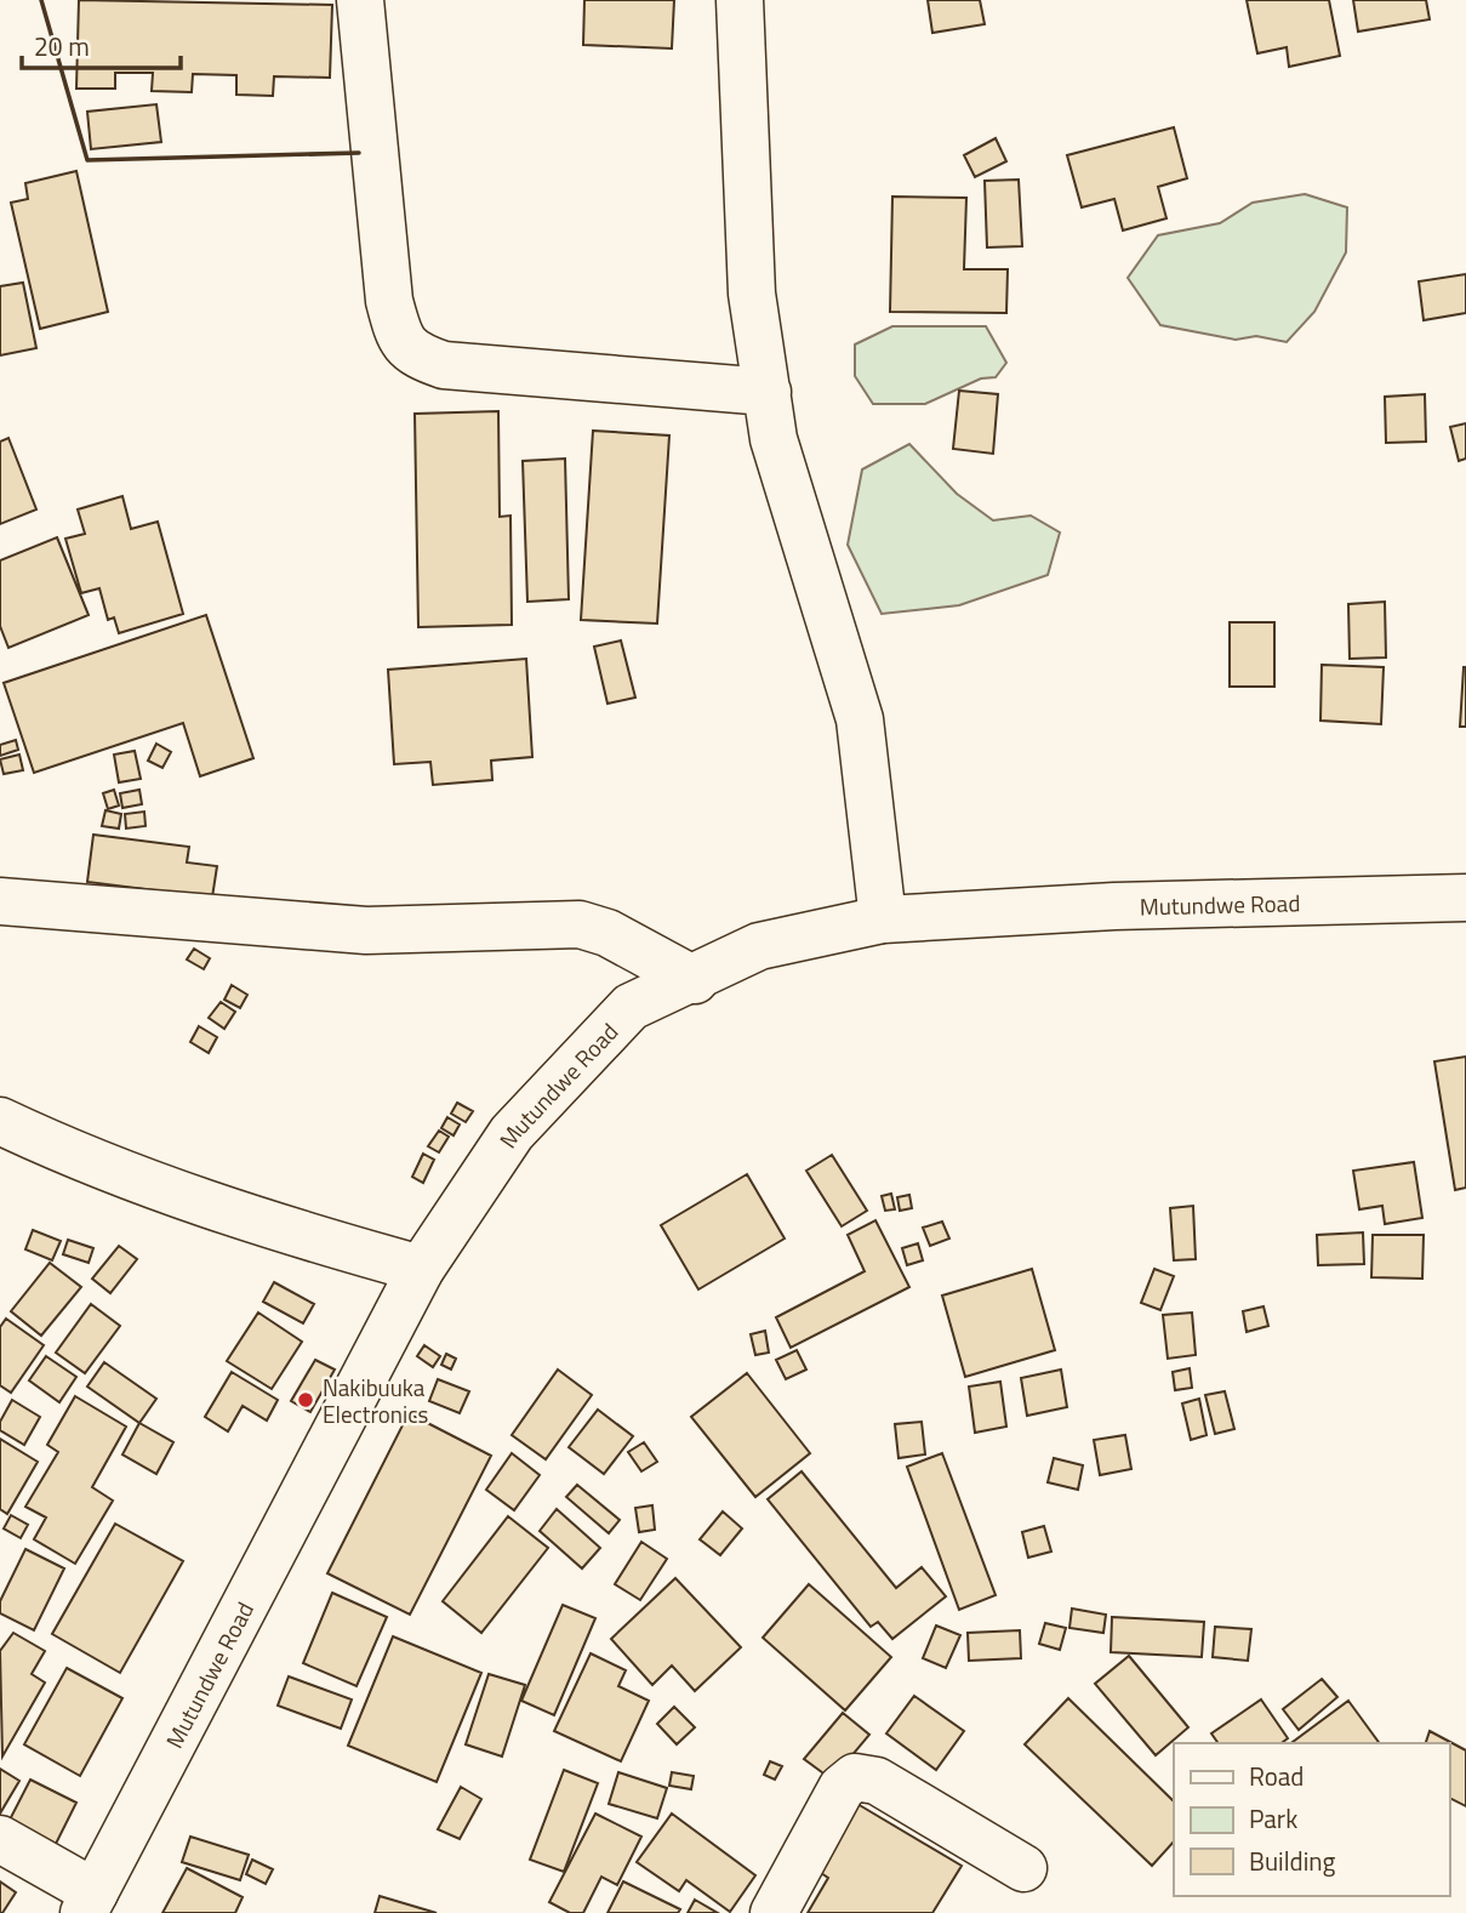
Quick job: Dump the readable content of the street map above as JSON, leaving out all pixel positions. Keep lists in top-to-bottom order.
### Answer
{
  "streets": {
    "street": ["Mutundwe Road"]
  },
  "places": ["Nakibuuka Electronics"],
  "legend": ["Road", "Park", "Building"],
  "scale_bar": "20 m"
}
